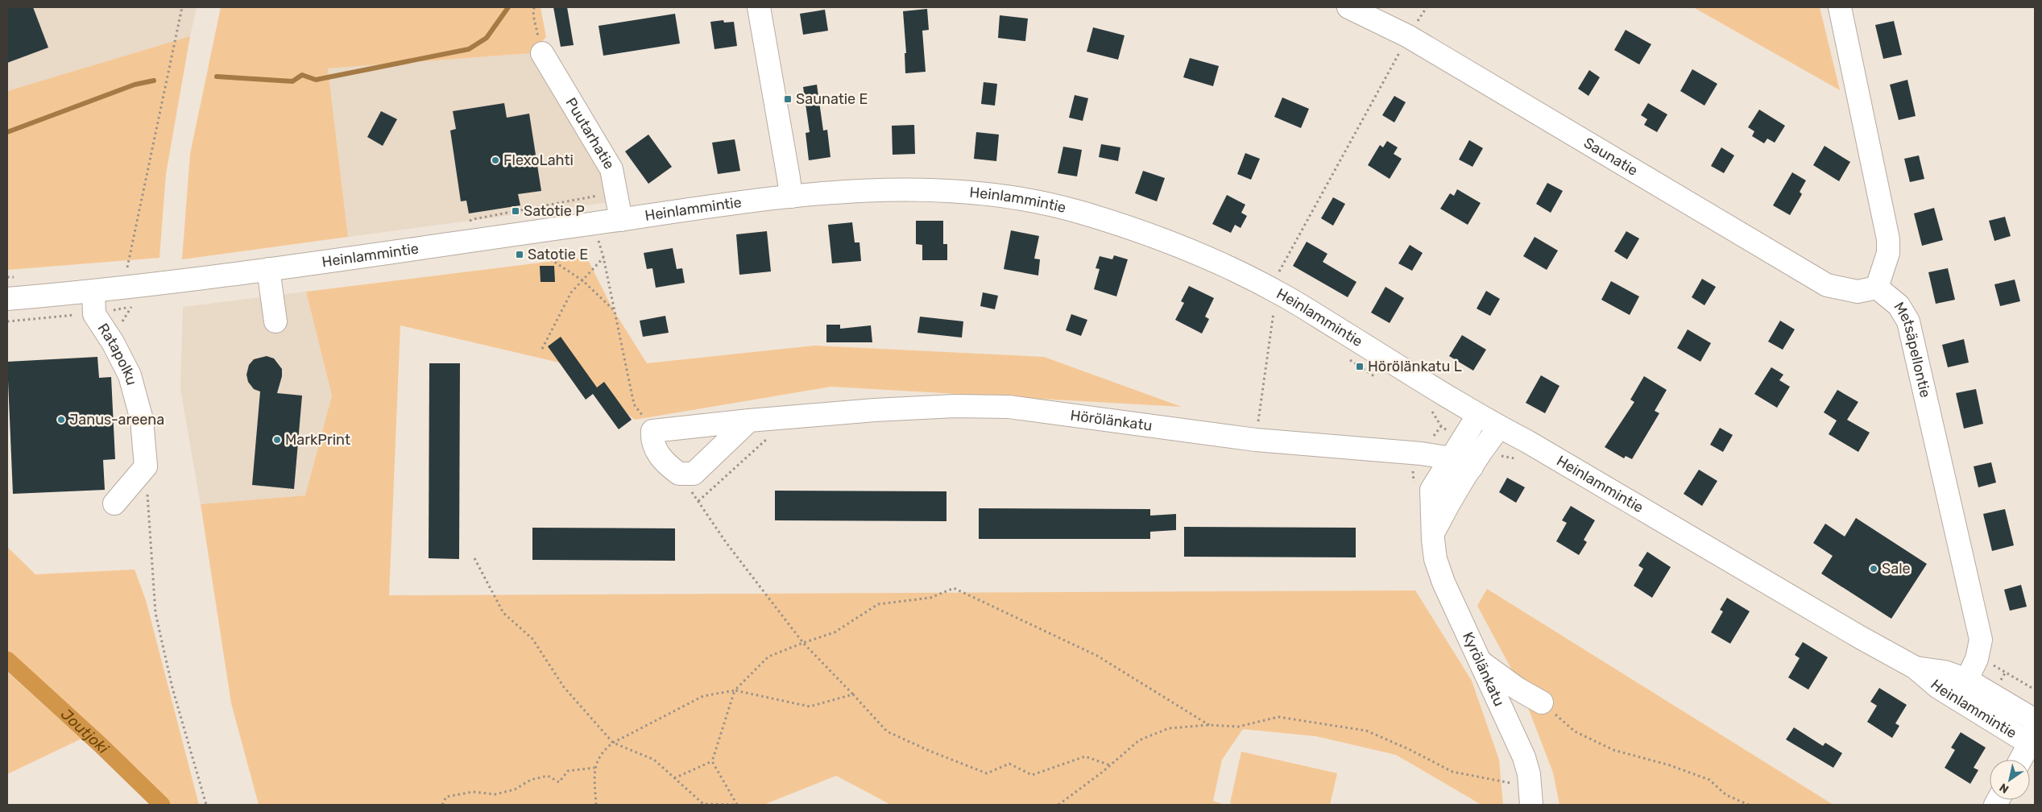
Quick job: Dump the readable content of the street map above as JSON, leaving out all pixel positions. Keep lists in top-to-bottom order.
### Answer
{
  "streets": {
    "street": [
      "Puutarhatie",
      "Saunatie",
      "Heinlammintie",
      "Metsäpellontie",
      "Ratapolku",
      "Hörölänkatu",
      "Kyrölänkatu"
    ]
  },
  "crossings": [
    ["Puutarhatie", "Heinlammintie"],
    ["Saunatie", "Metsäpellontie"],
    ["Heinlammintie", "Metsäpellontie"],
    ["Heinlammintie", "Ratapolku"],
    ["Heinlammintie", "Kyrölänkatu"],
    ["Hörölänkatu", "Kyrölänkatu"]
  ],
  "water": ["Joutjoki"],
  "places": {
    "transit": [
      "Saunatie E",
      "Satotie P",
      "Satotie E",
      "Hörölänkatu L"
    ],
    "other": [
      "FlexoLahti",
      "Janus-areena",
      "MarkPrint",
      "Sale"
    ]
  },
  "north": "bottom left"
}
